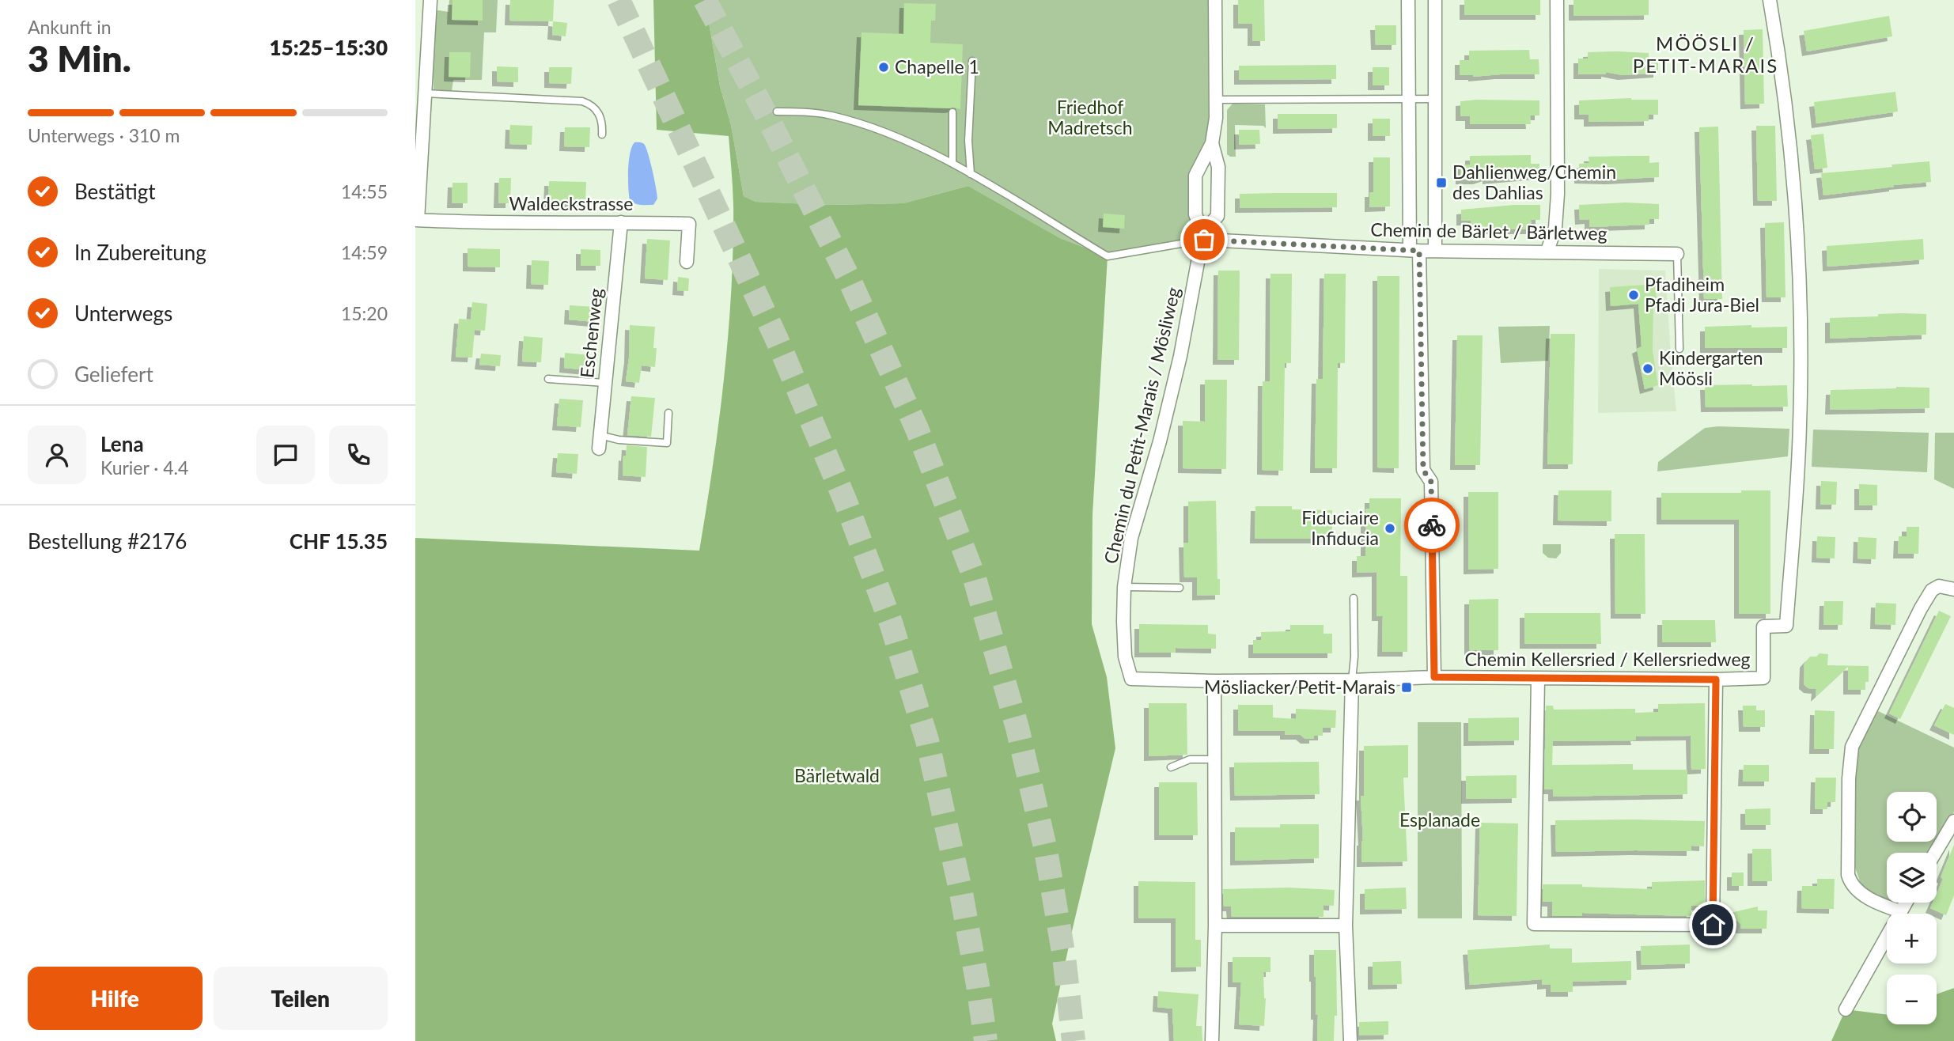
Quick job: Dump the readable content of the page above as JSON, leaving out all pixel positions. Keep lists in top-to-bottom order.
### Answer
{
  "streets": {
    "street": [
      "Waldeckstrasse",
      "Chemin de Bärlet / Bärletweg",
      "Eschenweg",
      "Chemin du Petit-Marais / Mösliweg",
      "Chemin Kellersried / Kellersriedweg"
    ]
  },
  "crossings": [
    ["Waldeckstrasse", "Eschenweg"],
    ["Chemin de Bärlet / Bärletweg", "Chemin du Petit-Marais / Mösliweg"],
    ["Chemin du Petit-Marais / Mösliweg", "Chemin Kellersried / Kellersriedweg"]
  ],
  "districts": ["MÖÖSLI / PETIT-MARAIS"],
  "parks": ["Friedhof Madretsch", "Bärletwald", "Esplanade"],
  "places": {
    "other": [
      "Chapelle 1",
      "Pfadiheim Pfadi Jura-Biel",
      "Kindergarten Möösli",
      "Fiduciaire Infiducia"
    ],
    "transit": ["Dahlienweg/Chemin des Dahlias", "Mösliacker/Petit-Marais"]
  },
  "page": {
    "heading": ["3 Min.", "Ankunft in", "15:25–15:30"],
    "panel": [
      "Lena",
      "Kurier · 4.4",
      "Bestellung #2176",
      "CHF 15.35"
    ],
    "bar": "Unterwegs · 310 m",
    "list": [
      ["Bestätigt", "14:55"],
      ["In Zubereitung", "14:59"],
      ["Unterwegs", "15:20"],
      "Geliefert"
    ],
    "map_buttons": ["+", "−"],
    "buttons": ["Hilfe", "Teilen"]
  }
}
